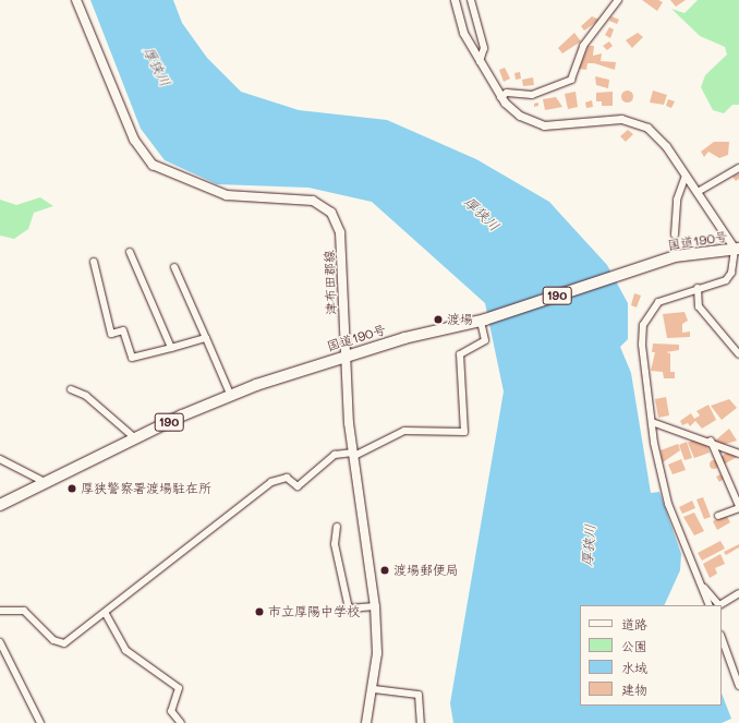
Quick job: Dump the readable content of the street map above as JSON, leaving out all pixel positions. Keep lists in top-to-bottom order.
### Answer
{
  "streets": {
    "highway": ["国道190号", "190"],
    "main road": ["津布田郡線"]
  },
  "crossings": [
    ["国道190号", "津布田郡線"]
  ],
  "water": ["厚狭川"],
  "places": [
    "渡場",
    "厚狭警察署渡場駐在所",
    "渡場郵便局",
    "市立厚陽中学校"
  ],
  "legend": [
    "道路",
    "公園",
    "水域",
    "建物"
  ]
}
